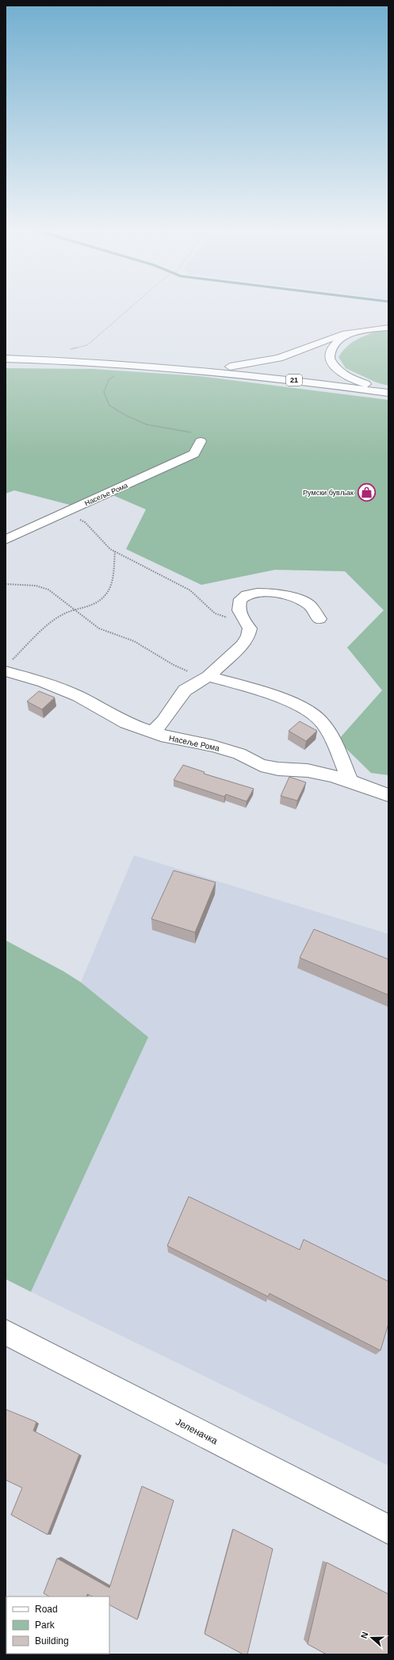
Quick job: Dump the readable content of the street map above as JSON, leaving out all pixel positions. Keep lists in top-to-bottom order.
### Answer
{
  "streets": {
    "street": ["21", "Насеље Рома", "Јеленачка"]
  },
  "places": {
    "shop": ["Румски бувљак"]
  },
  "legend": ["Road", "Park", "Building"],
  "north": "left"
}
